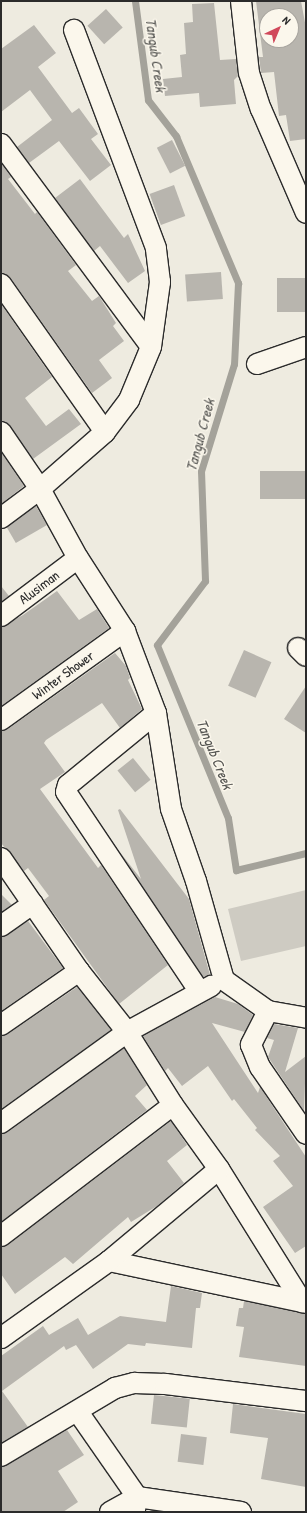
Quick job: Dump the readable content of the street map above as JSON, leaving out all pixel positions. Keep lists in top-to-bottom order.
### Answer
{
  "streets": {
    "street": ["Alusiman", "Winter Shower"]
  },
  "water": ["Tangub Creek"],
  "north": "top right"
}
